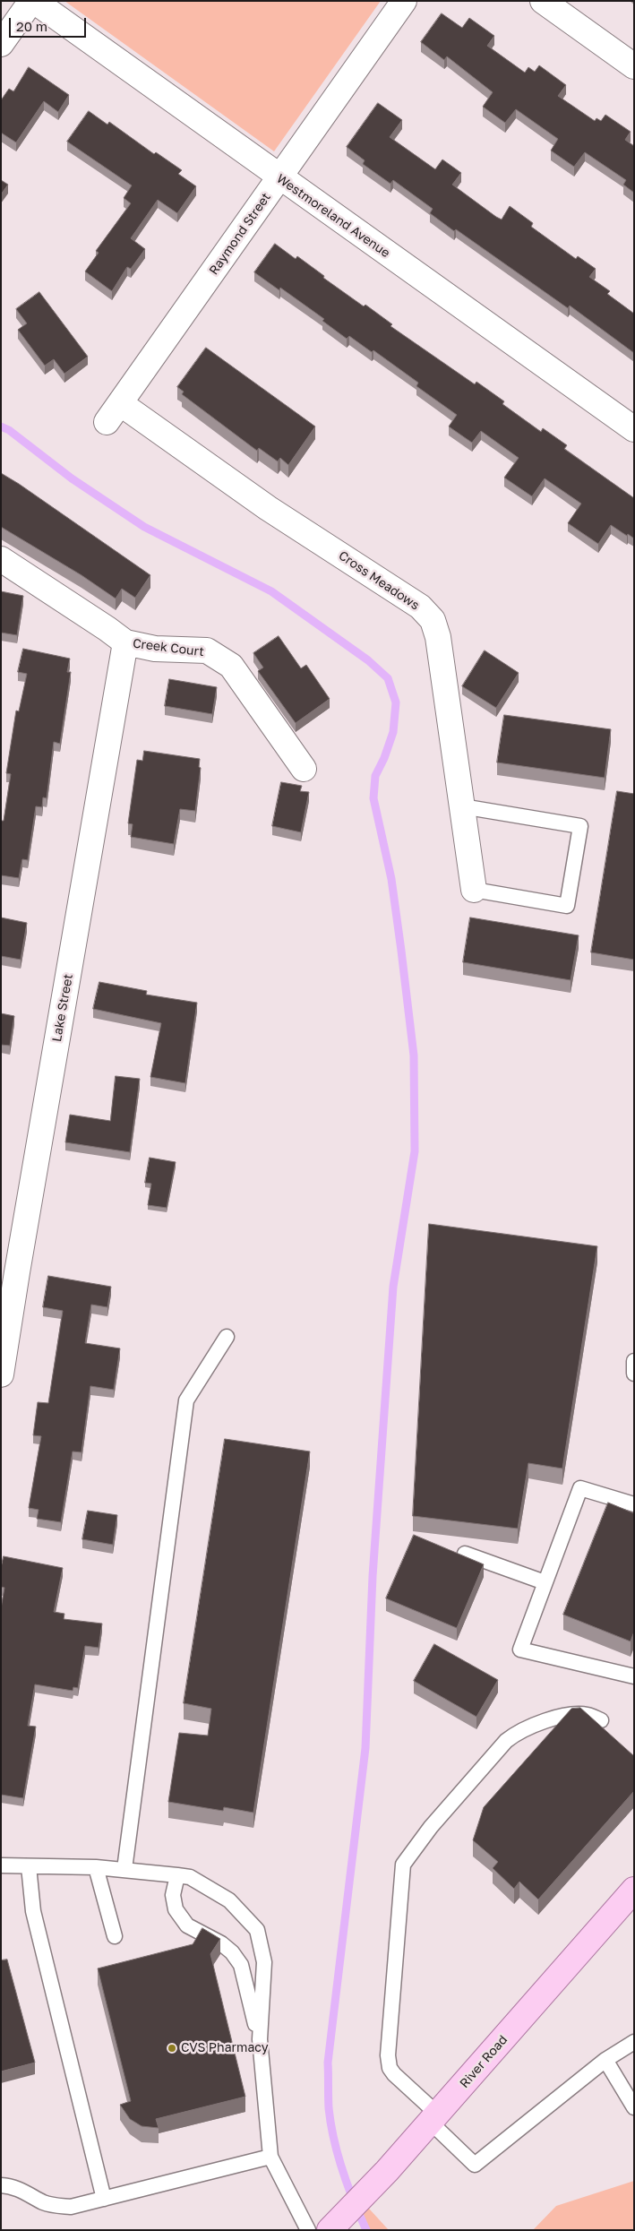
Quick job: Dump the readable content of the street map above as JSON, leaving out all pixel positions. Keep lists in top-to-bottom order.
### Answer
{
  "streets": {
    "main road": ["River Road"],
    "street": [
      "Westmoreland Avenue",
      "Raymond Street",
      "Cross Meadows",
      "Creek Court",
      "Lake Street"
    ]
  },
  "crossings": [
    ["Westmoreland Avenue", "Raymond Street"],
    ["Raymond Street", "Cross Meadows"],
    ["Creek Court", "Lake Street"]
  ],
  "places": ["CVS Pharmacy"],
  "scale_bar": "20 m"
}
